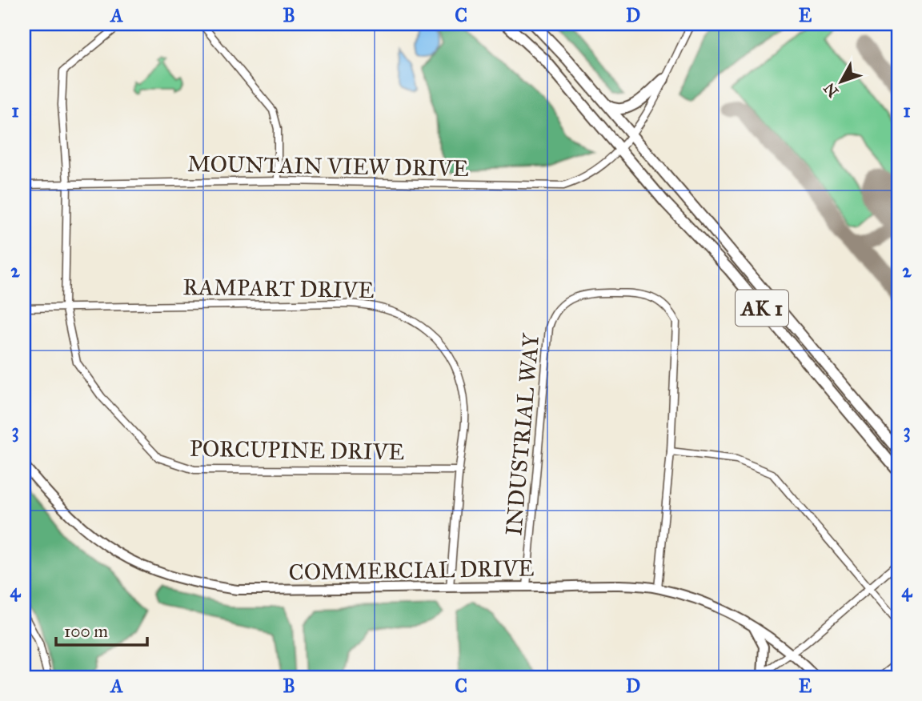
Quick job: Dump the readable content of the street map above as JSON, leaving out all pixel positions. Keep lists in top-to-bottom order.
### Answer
{
  "streets": {
    "highway": ["AK 1"],
    "main road": ["COMMERCIAL DRIVE"],
    "street": [
      "MOUNTAIN VIEW DRIVE",
      "RAMPART DRIVE",
      "INDUSTRIAL WAY",
      "PORCUPINE DRIVE"
    ]
  },
  "crossings": [
    ["MOUNTAIN VIEW DRIVE", "AK 1"],
    ["MOUNTAIN VIEW DRIVE", "PORCUPINE DRIVE"],
    ["RAMPART DRIVE", "PORCUPINE DRIVE"],
    ["RAMPART DRIVE", "COMMERCIAL DRIVE"],
    ["INDUSTRIAL WAY", "COMMERCIAL DRIVE"]
  ],
  "scale_bar": "100 m",
  "north": "bottom left",
  "grid": {
    "columns": [
      "A",
      "B",
      "C",
      "D",
      "E"
    ],
    "rows": [
      "1",
      "2",
      "3",
      "4"
    ]
  }
}
